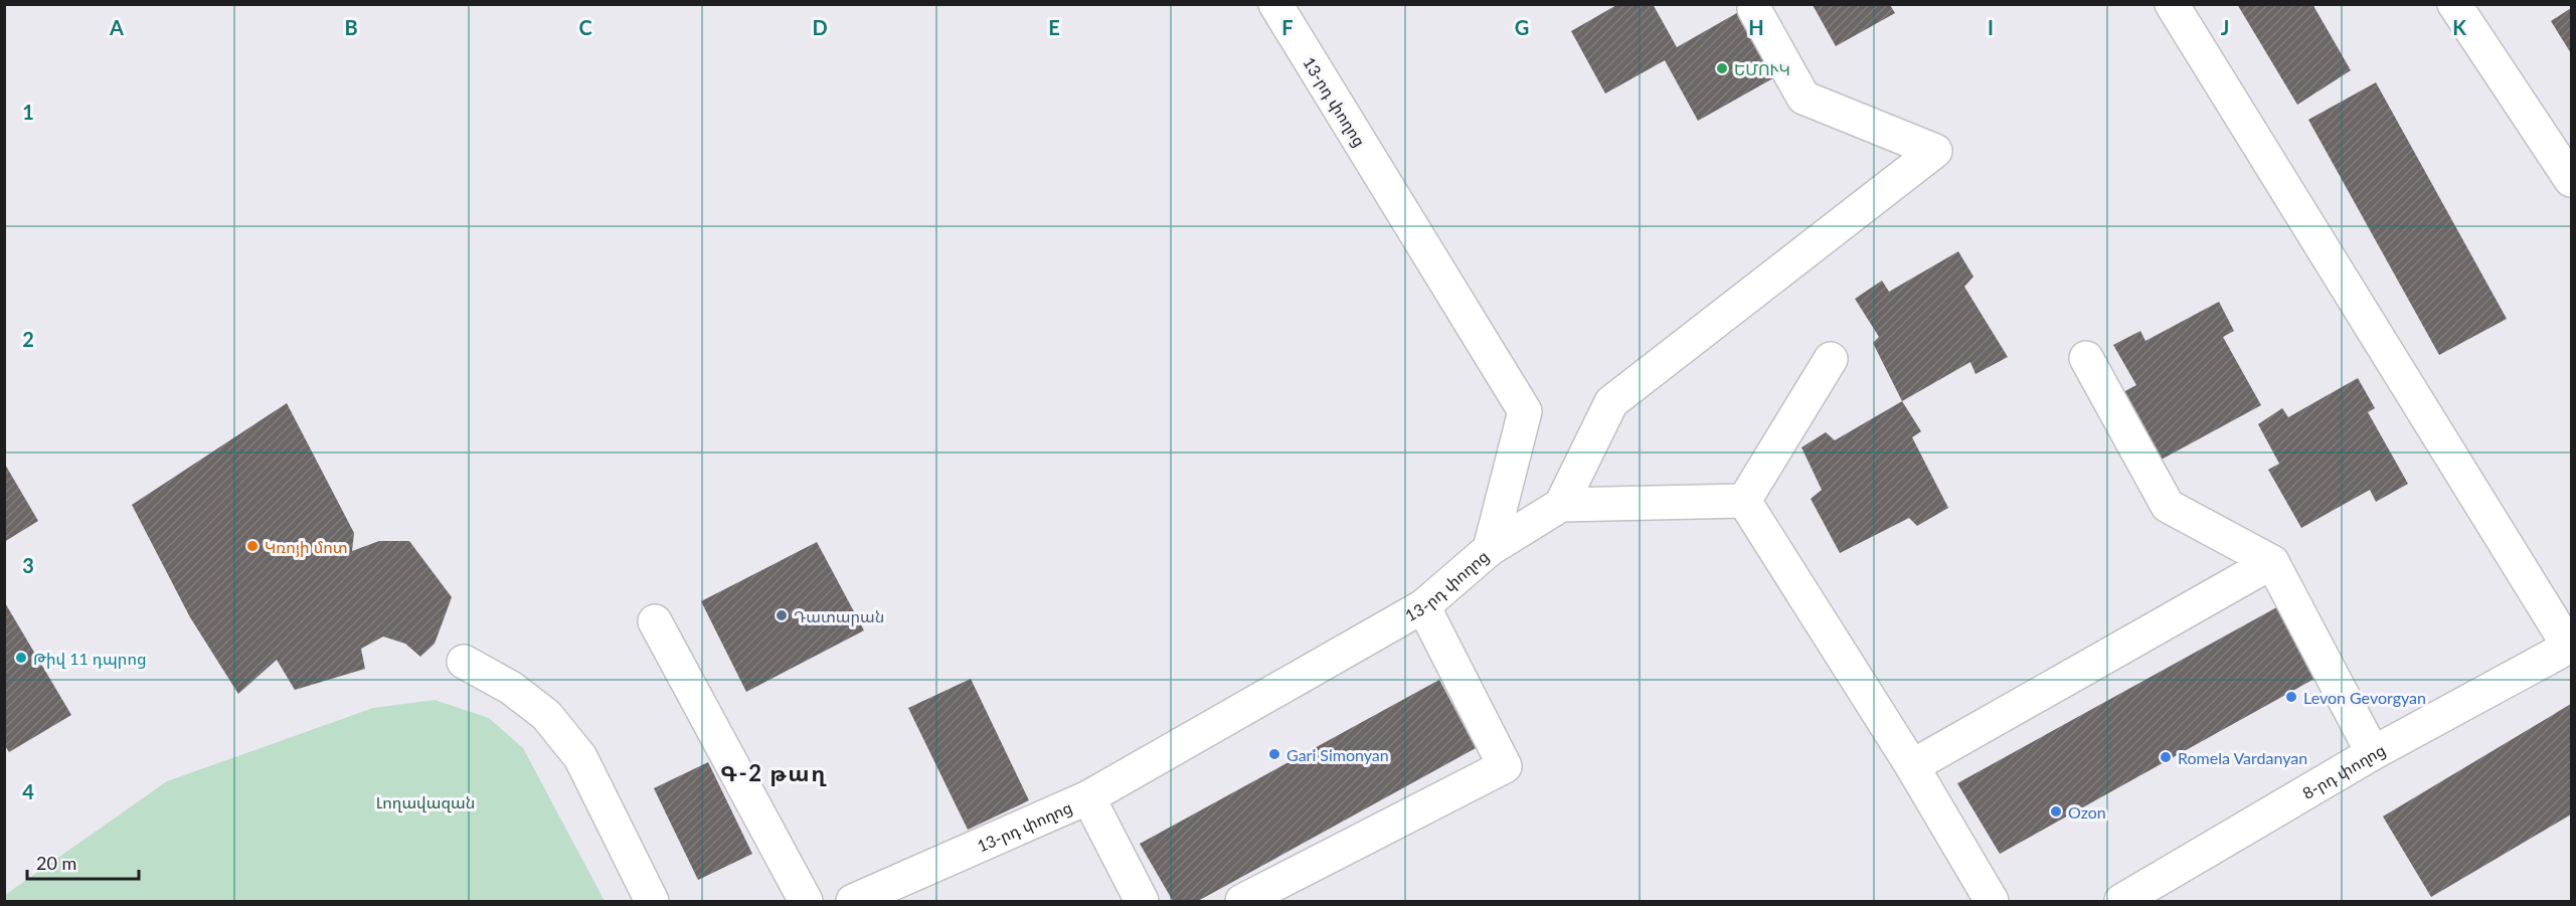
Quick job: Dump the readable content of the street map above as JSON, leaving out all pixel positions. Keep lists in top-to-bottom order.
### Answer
{
  "streets": {
    "street": ["13-րդ փողոց", "8-րդ փողոց"]
  },
  "districts": ["Գ-2 թաղ"],
  "parks": ["Լողավազան"],
  "places": [
    "ԵՄՈՒԿ",
    "Կռոյի մոտ",
    "Դատարան",
    "Թիվ 11 դպրոց",
    "Levon Gevorgyan",
    "Gari Simonyan",
    "Romela Vardanyan",
    "Ozon"
  ],
  "scale_bar": "20 m",
  "grid": {
    "columns": [
      "A",
      "B",
      "C",
      "D",
      "E",
      "F",
      "G",
      "H",
      "I",
      "J",
      "K"
    ],
    "rows": [
      "1",
      "2",
      "3",
      "4"
    ]
  }
}
